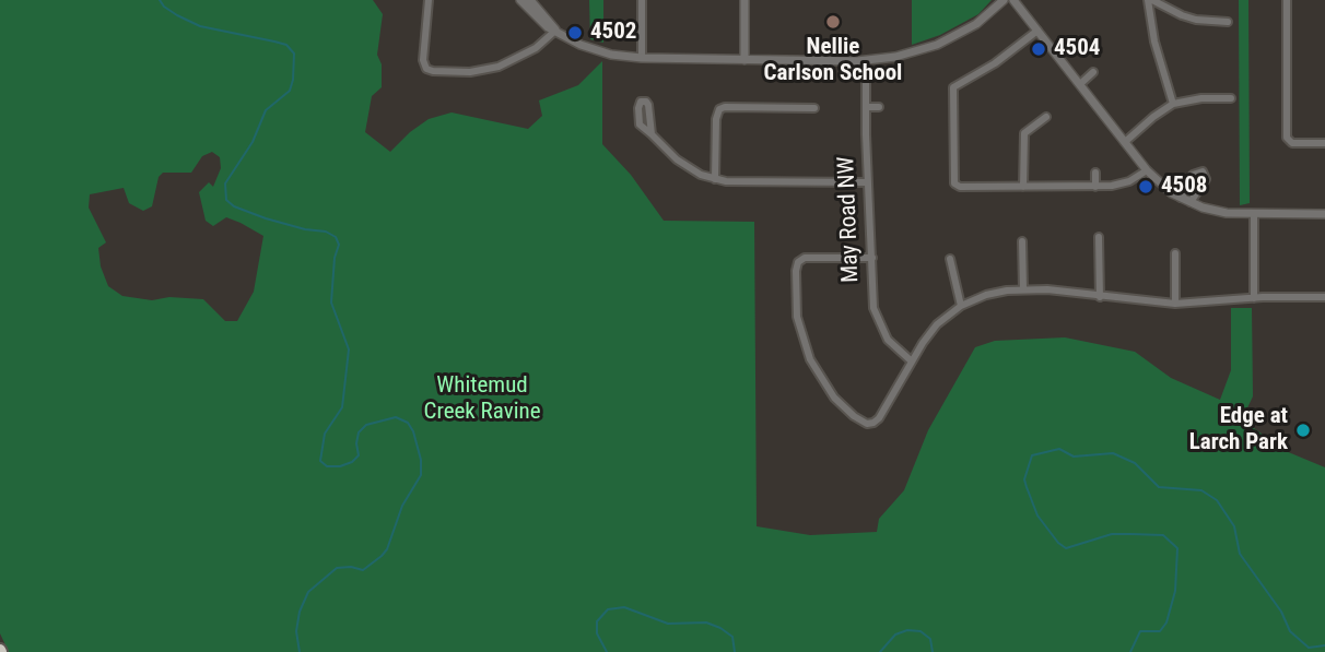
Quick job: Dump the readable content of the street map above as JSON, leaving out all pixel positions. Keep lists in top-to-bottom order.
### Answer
{
  "streets": {
    "street": ["May Road NW"]
  },
  "parks": ["Whitemud Creek Ravine"],
  "places": [
    "Nellie Carlson School",
    "4502",
    "4504",
    "4508",
    "Edge at Larch Park"
  ]
}
